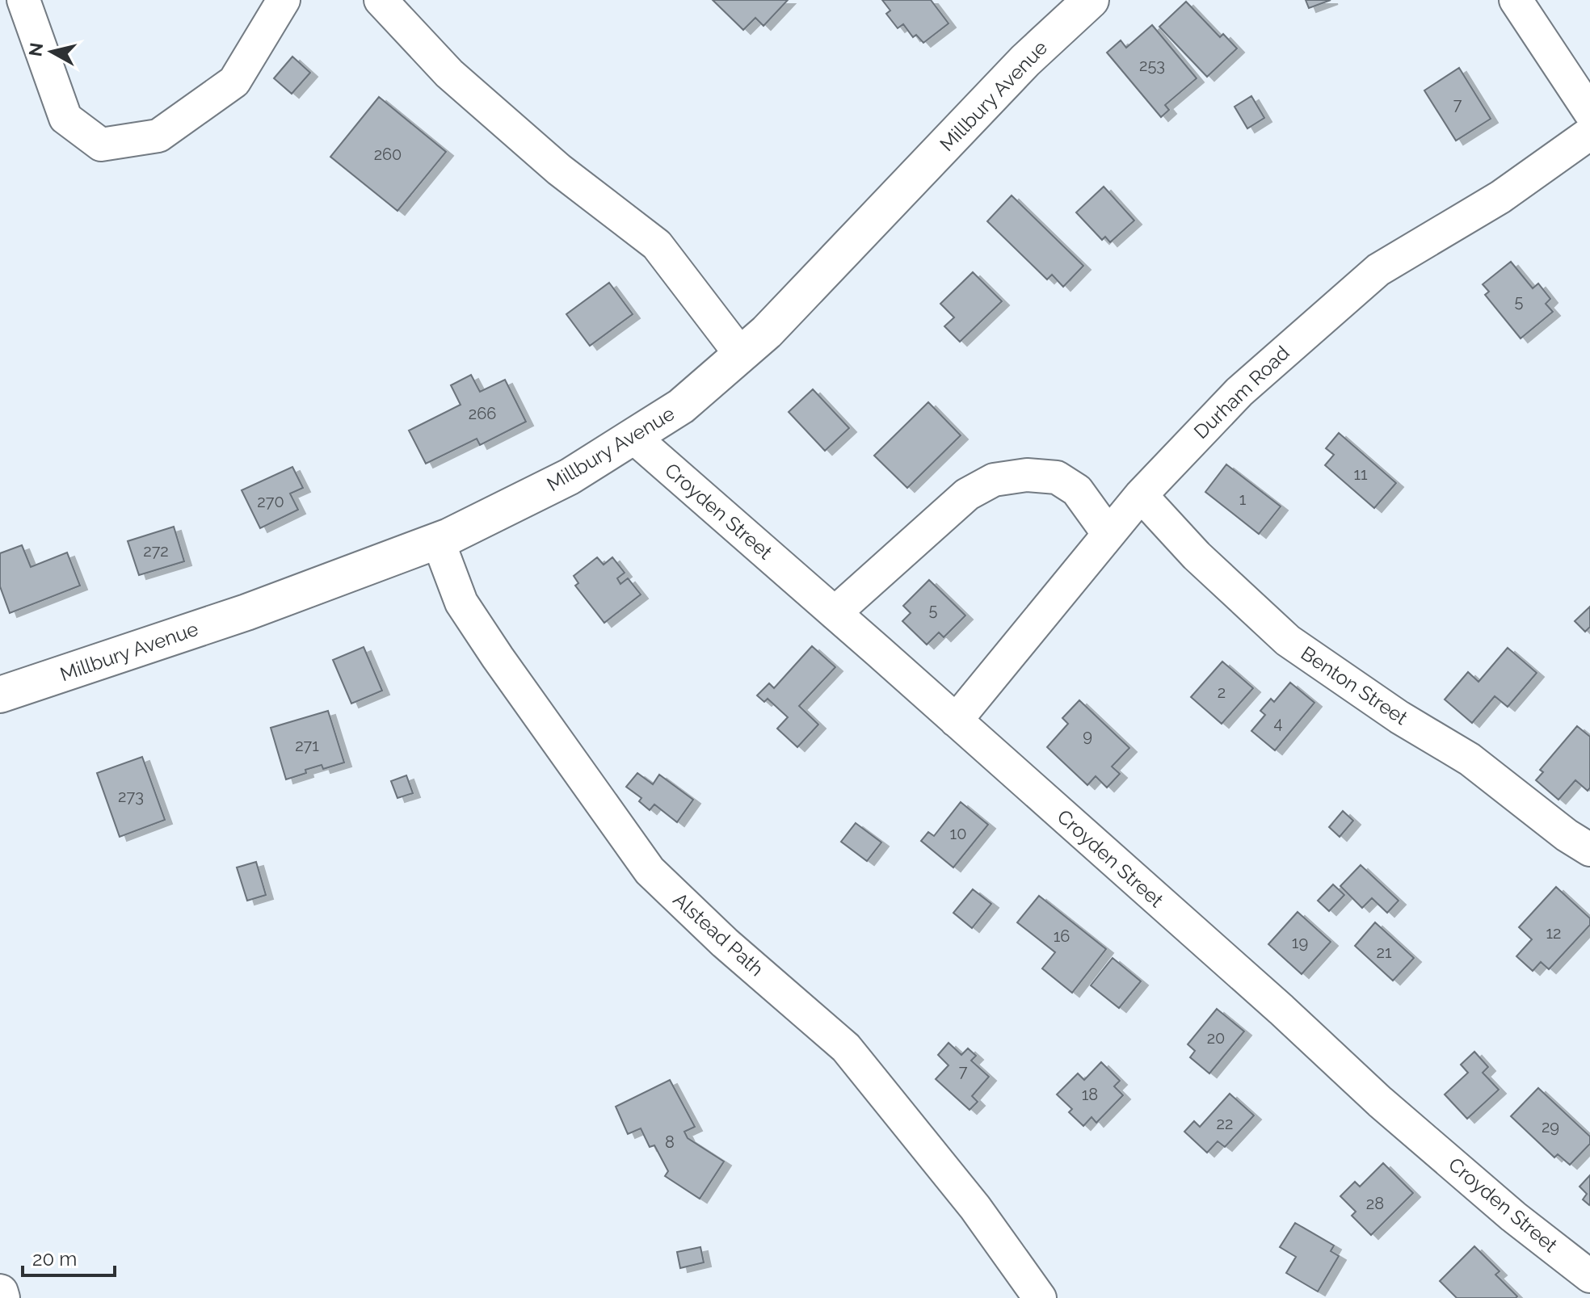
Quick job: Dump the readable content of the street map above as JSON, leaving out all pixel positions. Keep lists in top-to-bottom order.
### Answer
{
  "streets": {
    "main road": ["Millbury Avenue"],
    "street": [
      "Durham Road",
      "Croyden Street",
      "Benton Street",
      "Alstead Path"
    ]
  },
  "crossings": [
    ["Millbury Avenue", "Croyden Street"],
    ["Millbury Avenue", "Alstead Path"],
    ["Durham Road", "Croyden Street"],
    ["Durham Road", "Benton Street"]
  ],
  "house_numbers": [
    "253",
    "7",
    "260",
    "5",
    "266",
    "11",
    "1",
    "270",
    "272",
    "5",
    "2",
    "4",
    "9",
    "271",
    "273",
    "10",
    "12",
    "16",
    "19",
    "21",
    "20",
    "7",
    "18",
    "22",
    "29",
    "8",
    "28"
  ],
  "scale_bar": "20 m",
  "north": "left"
}
